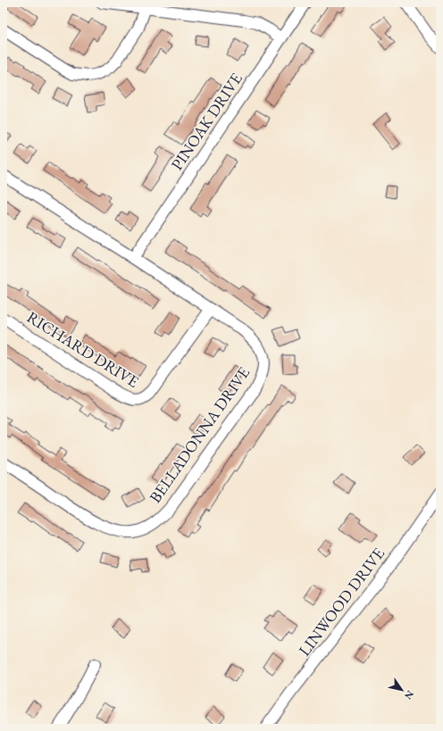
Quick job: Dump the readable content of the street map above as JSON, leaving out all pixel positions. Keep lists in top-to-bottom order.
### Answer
{
  "streets": {
    "street": [
      "PINOAK DRIVE",
      "RICHARD DRIVE",
      "BELLADONNA DRIVE",
      "LINWOOD DRIVE"
    ]
  },
  "crossings": [
    ["PINOAK DRIVE", "BELLADONNA DRIVE"],
    ["RICHARD DRIVE", "BELLADONNA DRIVE"]
  ],
  "north": "bottom right"
}
